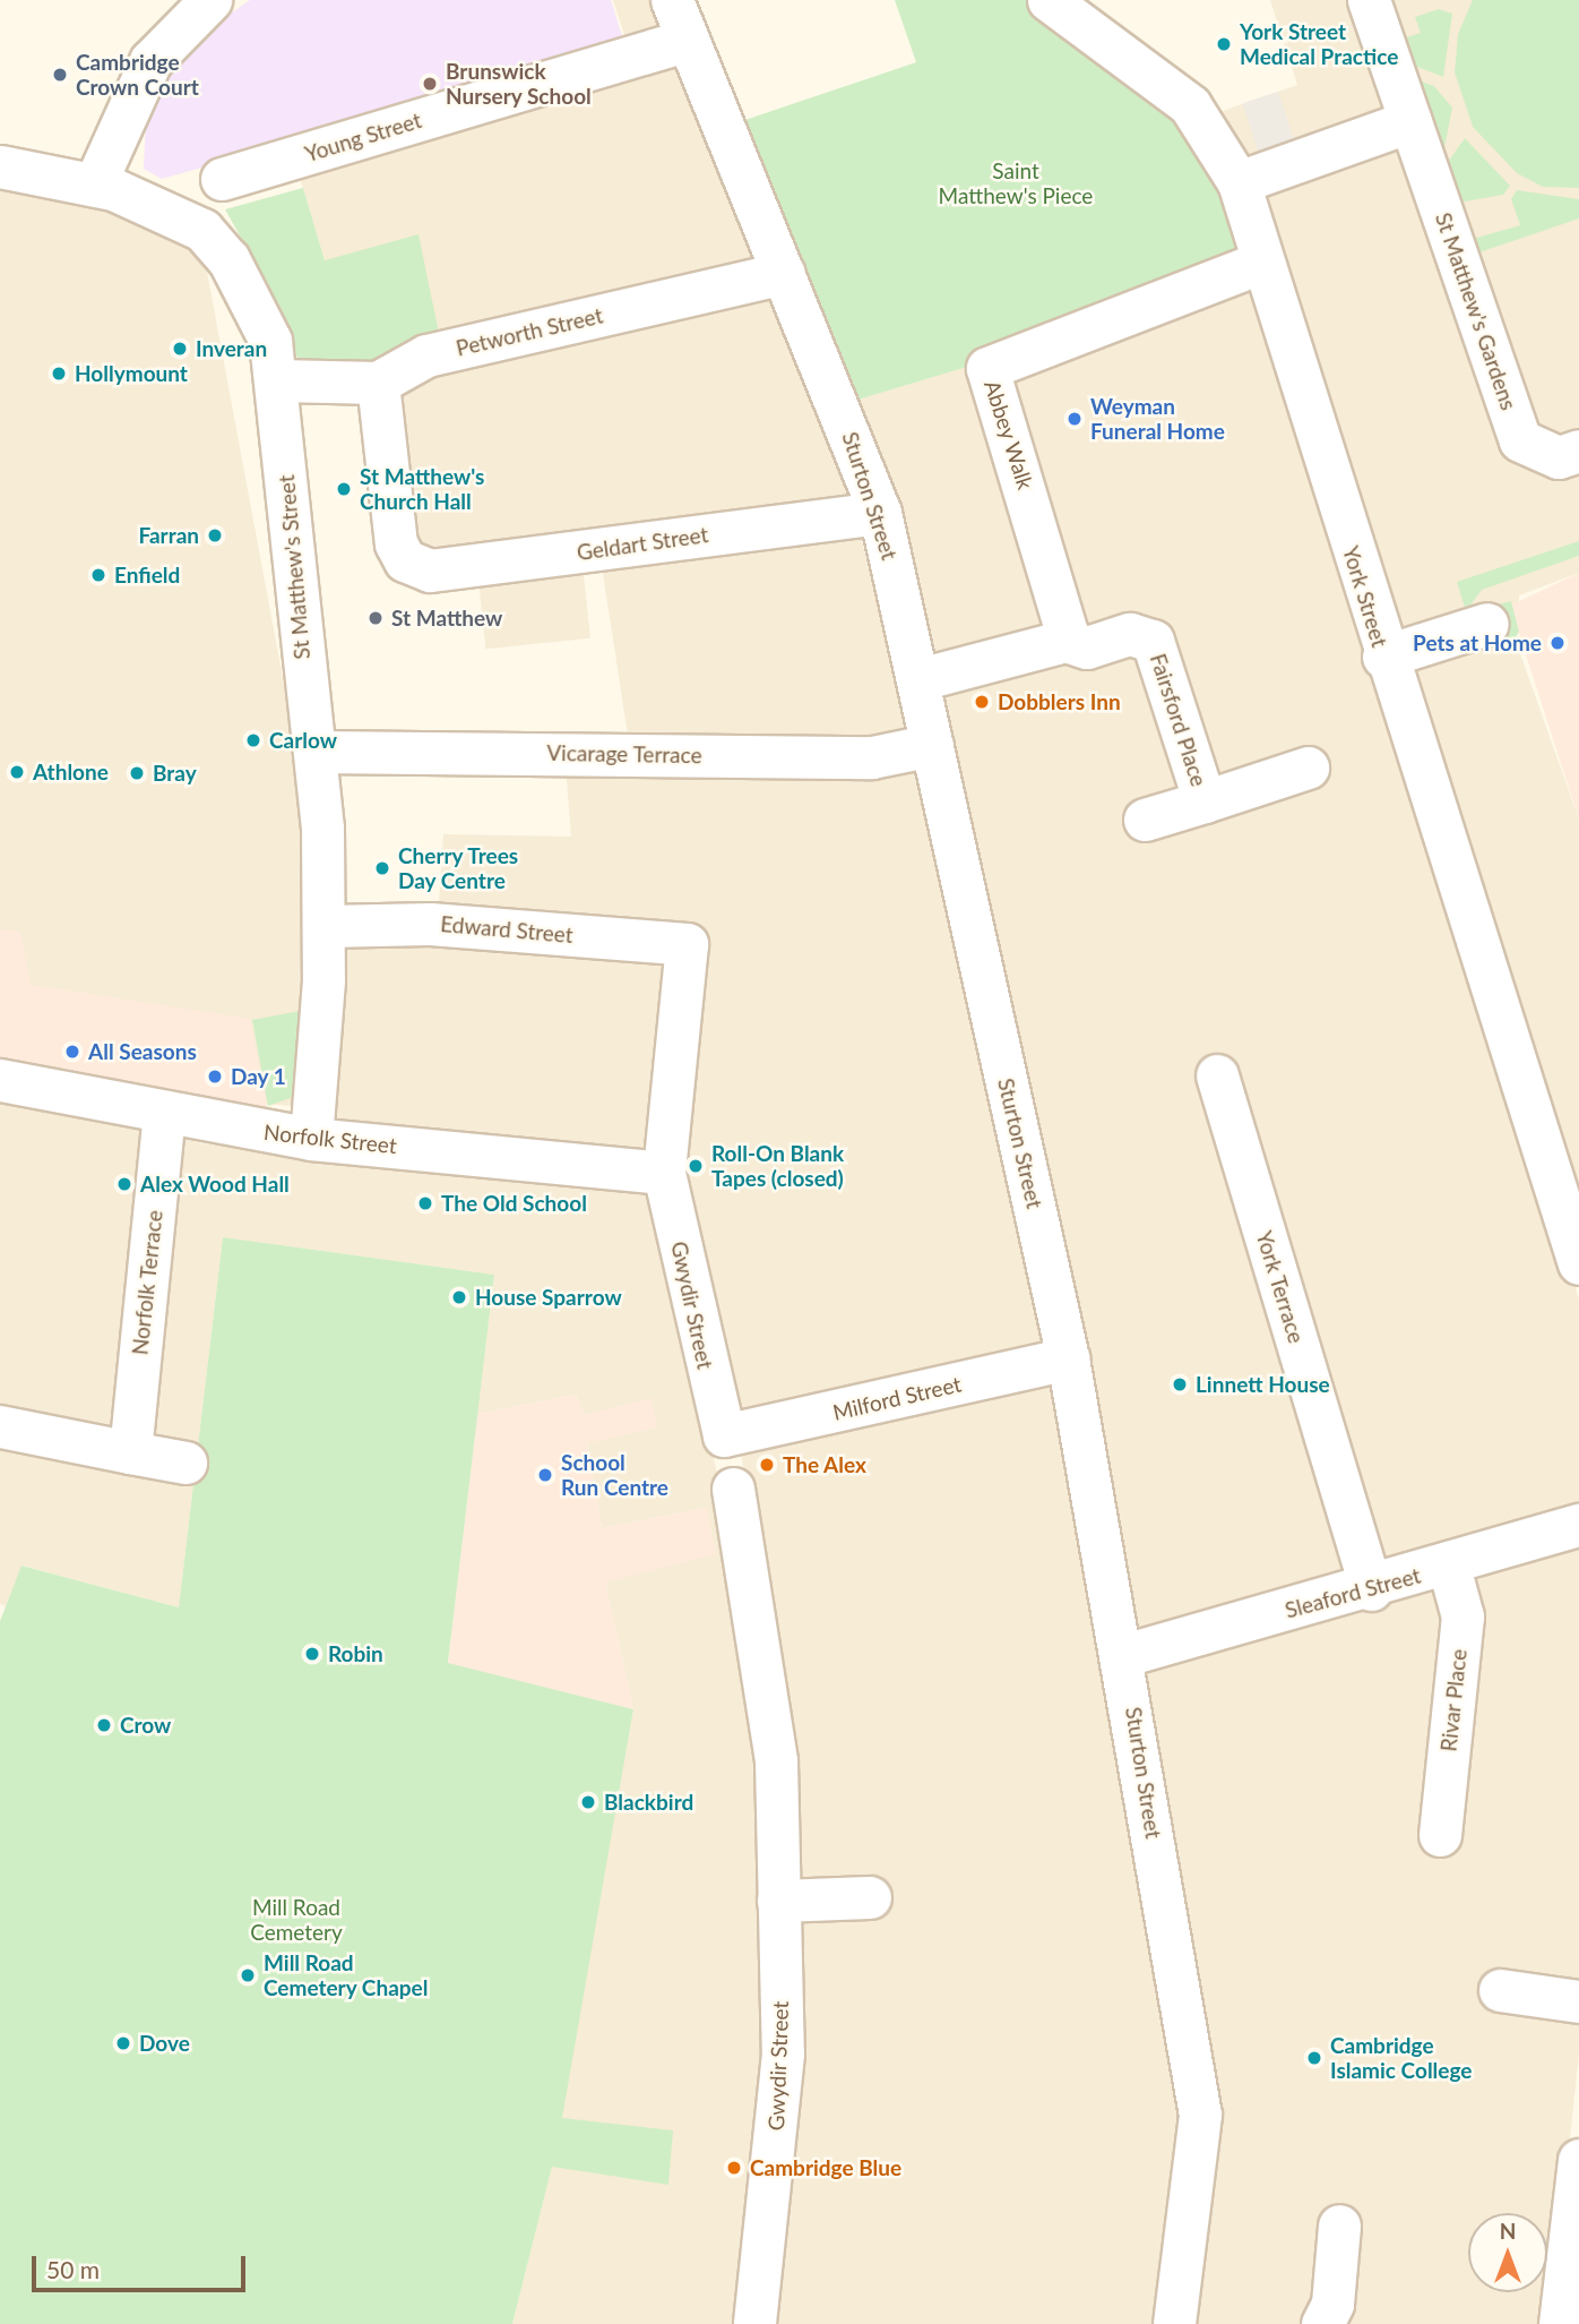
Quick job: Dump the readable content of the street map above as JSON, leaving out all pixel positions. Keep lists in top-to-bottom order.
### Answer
{
  "streets": {
    "street": [
      "Young Street",
      "St Matthew's Gardens",
      "Petworth Street",
      "Abbey Walk",
      "Sturton Street",
      "Geldart Street",
      "St Matthew's Street",
      "York Street",
      "Fairsford Place",
      "Vicarage Terrace",
      "Edward Street",
      "Norfolk Street",
      "Norfolk Terrace",
      "York Terrace",
      "Gwydir Street",
      "Milford Street",
      "Sleaford Street",
      "Rivar Place"
    ]
  },
  "crossings": [
    ["Young Street", "Sturton Street"],
    ["Petworth Street", "Sturton Street"],
    ["Petworth Street", "Geldart Street"],
    ["Abbey Walk", "York Street"],
    ["Abbey Walk", "Fairsford Place"],
    ["Sturton Street", "Geldart Street"],
    ["Sturton Street", "Vicarage Terrace"],
    ["Sturton Street", "Milford Street"],
    ["Sturton Street", "Sleaford Street"],
    ["St Matthew's Street", "Vicarage Terrace"],
    ["St Matthew's Street", "Edward Street"],
    ["St Matthew's Street", "Norfolk Street"],
    ["Edward Street", "Gwydir Street"],
    ["Norfolk Street", "Norfolk Terrace"],
    ["Norfolk Street", "Gwydir Street"],
    ["York Terrace", "Sleaford Street"],
    ["Gwydir Street", "Milford Street"],
    ["Sleaford Street", "Rivar Place"]
  ],
  "parks": ["Saint Matthew's Piece", "Mill Road Cemetery"],
  "places": [
    "York Street Medical Practice",
    "Cambridge Crown Court",
    "Brunswick Nursery School",
    "Inveran",
    "Hollymount",
    "Weyman Funeral Home",
    "St Matthew's Church Hall",
    "Farran",
    "Enfield",
    "St Matthew",
    "Pets at Home",
    "Dobblers Inn",
    "Carlow",
    "Athlone",
    "Bray",
    "Cherry Trees Day Centre",
    "All Seasons",
    "Day 1",
    "Roll-On Blank Tapes (closed)",
    "Alex Wood Hall",
    "The Old School",
    "House Sparrow",
    "Linnett House",
    "The Alex",
    "School Run Centre",
    "Robin",
    "Crow",
    "Blackbird",
    "Mill Road Cemetery Chapel",
    "Dove",
    "Cambridge Islamic College",
    "Cambridge Blue"
  ],
  "scale_bar": "50 m",
  "north": "top"
}
